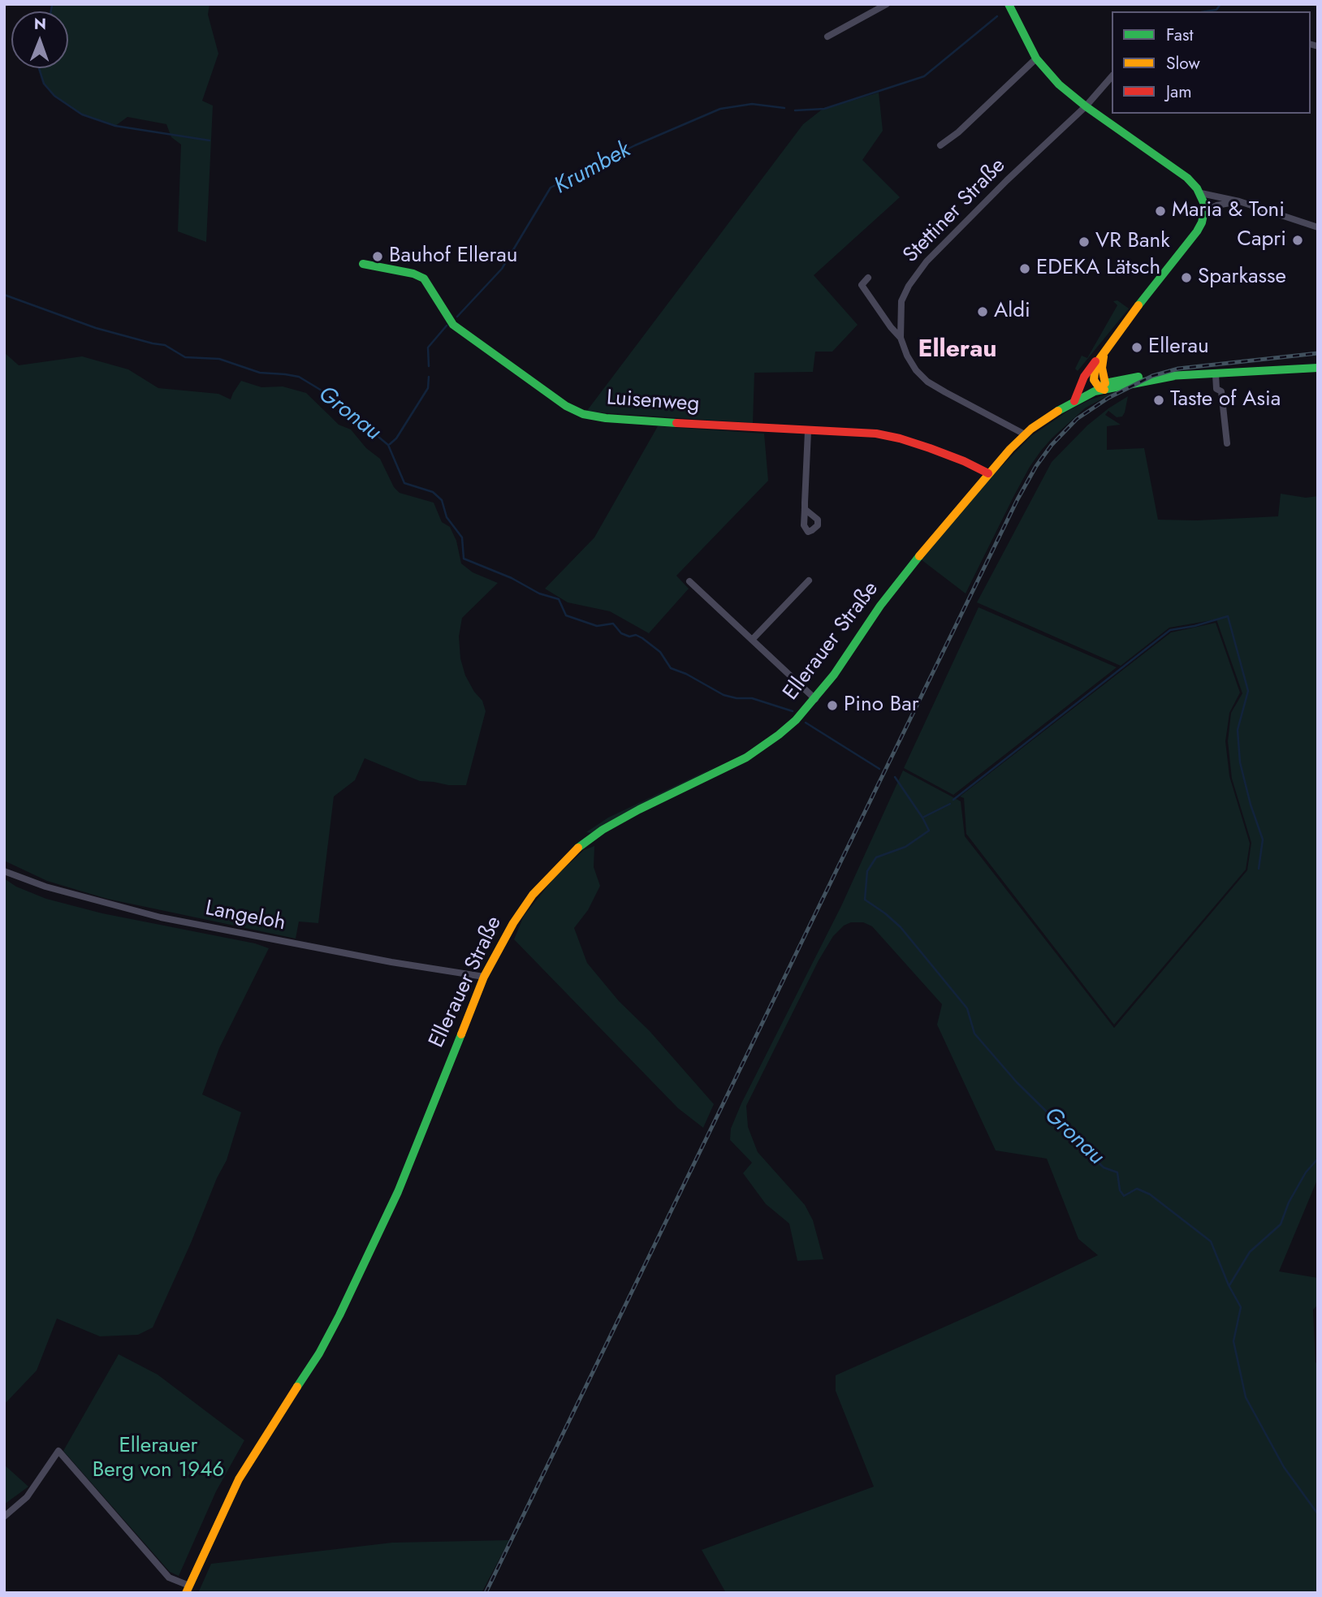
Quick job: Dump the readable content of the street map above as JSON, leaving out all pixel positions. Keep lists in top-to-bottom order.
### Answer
{
  "streets": {
    "main road": ["Luisenweg", "Ellerauer Straße"],
    "street": ["Stettiner Straße", "Langeloh"]
  },
  "crossings": [
    ["Stettiner Straße", "Ellerauer Straße"],
    ["Luisenweg", "Ellerauer Straße"],
    ["Ellerauer Straße", "Langeloh"]
  ],
  "districts": ["Ellerau"],
  "water": ["Krumbek", "Gronau"],
  "parks": ["Ellerauer Berg von 1946"],
  "places": [
    "Maria & Toni",
    "Capri",
    "VR Bank",
    "Bauhof Ellerau",
    "EDEKA Lätsch",
    "Sparkasse",
    "Aldi",
    "Ellerau",
    "Taste of Asia",
    "Pino Bar"
  ],
  "legend": ["Fast", "Slow", "Jam"],
  "north": "top"
}
